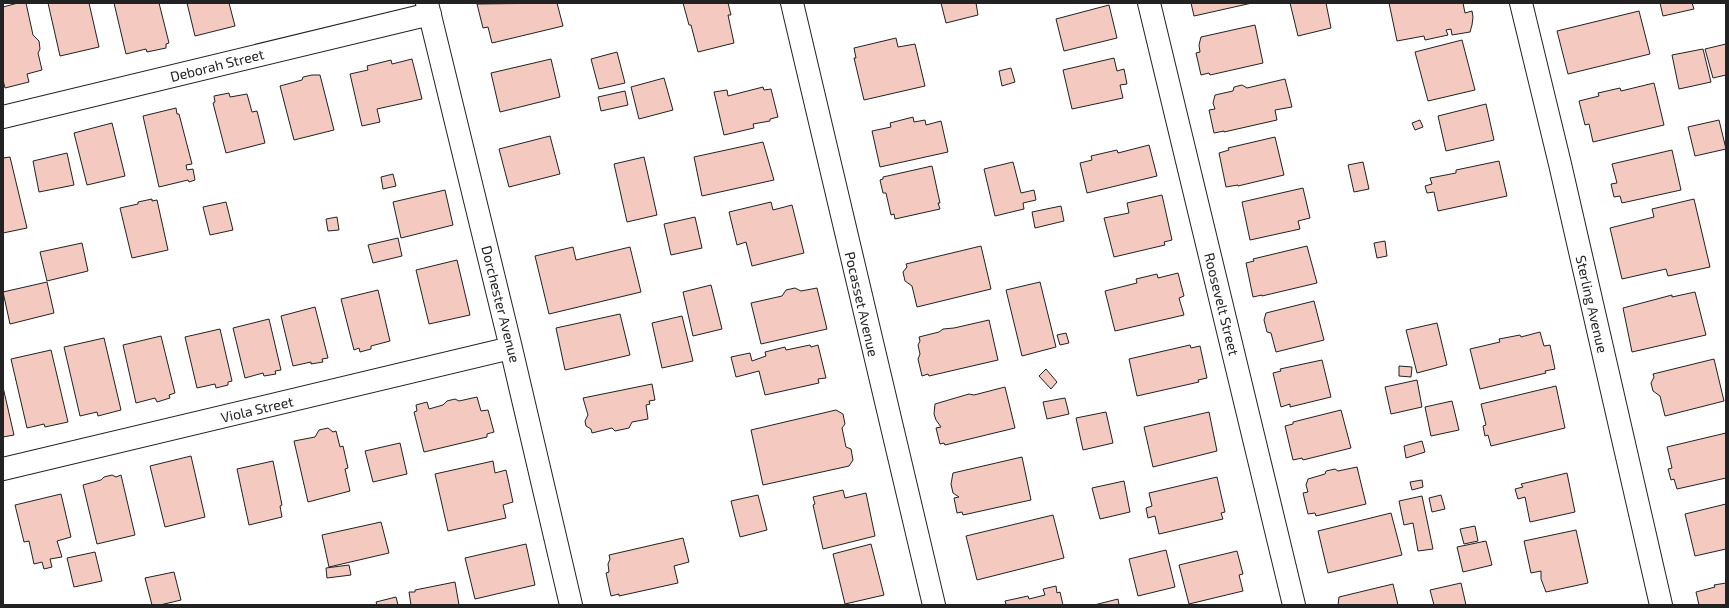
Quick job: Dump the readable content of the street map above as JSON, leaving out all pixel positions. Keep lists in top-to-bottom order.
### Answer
{
  "streets": {
    "street": [
      "Deborah Street",
      "Dorchester Avenue",
      "Pocasset Avenue",
      "Roosevelt Street",
      "Sterling Avenue",
      "Viola Street"
    ]
  },
  "crossings": [
    ["Deborah Street", "Dorchester Avenue"],
    ["Dorchester Avenue", "Viola Street"]
  ]
}
